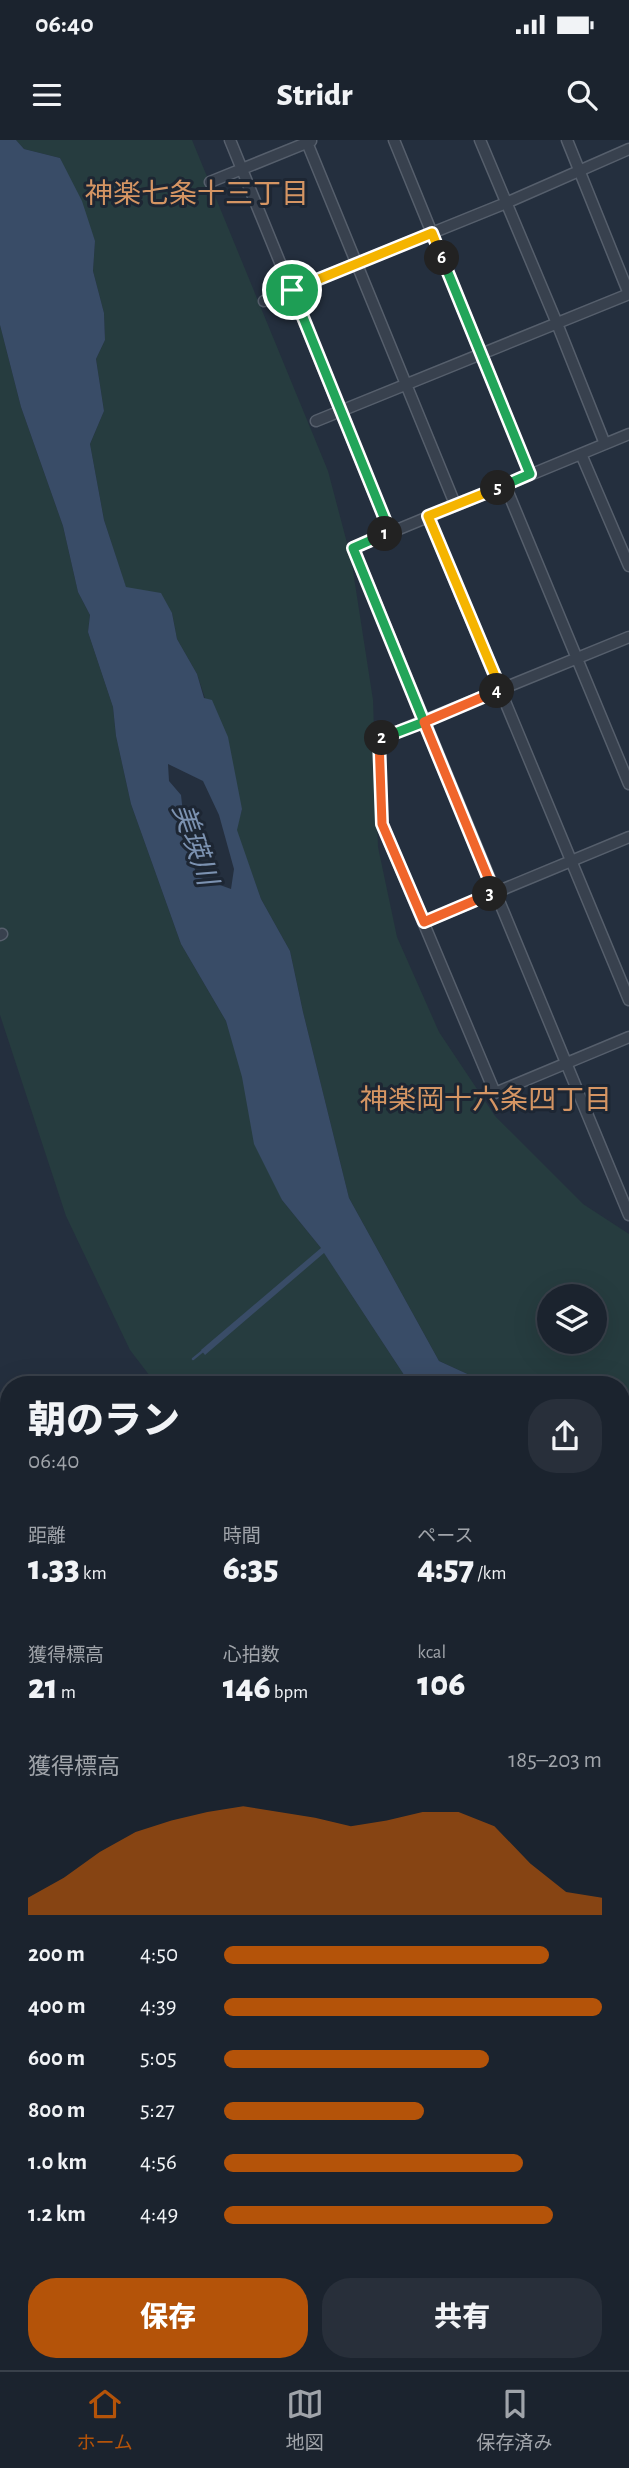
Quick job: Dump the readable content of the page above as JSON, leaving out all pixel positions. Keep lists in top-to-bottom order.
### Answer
{
  "districts": ["神楽七条十三丁目", "神楽岡十六条四丁目"],
  "water": ["美瑛川"],
  "page": {
    "status": "06:40",
    "header": "Stridr",
    "pins": [
      "6",
      "5",
      "1",
      "4",
      "2",
      "3"
    ],
    "heading": ["朝のラン", "06:40"],
    "stats": [
      ["距離", "1.33 km"],
      ["時間", "6:35"],
      ["ペース", "4:57 /km"],
      ["獲得標高", "21 m"],
      ["心拍数", "146 bpm"],
      ["kcal", "106"]
    ],
    "chart": ["獲得標高", "185–203 m"],
    "list": [
      {
        "name": "200 m",
        "note": "4:50"
      },
      {
        "name": "400 m",
        "note": "4:39"
      },
      {
        "name": "600 m",
        "note": "5:05"
      },
      {
        "name": "800 m",
        "note": "5:27"
      },
      {
        "name": "1.0 km",
        "note": "4:56"
      },
      {
        "name": "1.2 km",
        "note": "4:49"
      }
    ],
    "buttons": ["保存", "共有"],
    "tabs": ["ホーム", "地図", "保存済み"]
  }
}
